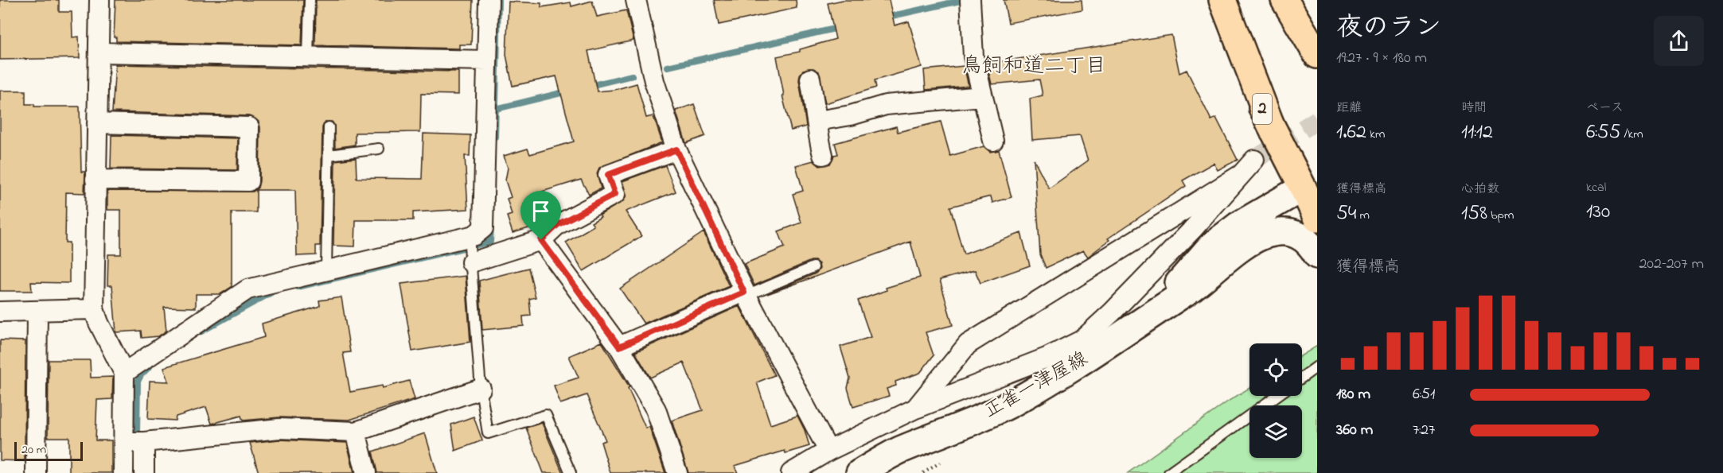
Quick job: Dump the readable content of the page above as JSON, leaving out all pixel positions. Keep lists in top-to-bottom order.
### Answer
{
  "streets": {
    "main road": ["2", "正雀一津屋線"]
  },
  "crossings": [
    ["2", "正雀一津屋線"]
  ],
  "districts": ["鳥飼和道二丁目"],
  "scale_bar": "20 m",
  "page": {
    "heading": ["夜のラン", "19:27 · 9 × 180 m"],
    "stats": [
      ["距離", "1.62 km"],
      ["時間", "11:12"],
      ["ペース", "6:55 /km"],
      ["獲得標高", "54 m"],
      ["心拍数", "158 bpm"],
      ["kcal", "130"]
    ],
    "chart": ["獲得標高", "202–207 m"],
    "list": [
      {
        "name": "180 m",
        "note": "6:51"
      },
      {
        "name": "360 m",
        "note": "7:27"
      }
    ],
    "scale": "20 m"
  }
}
